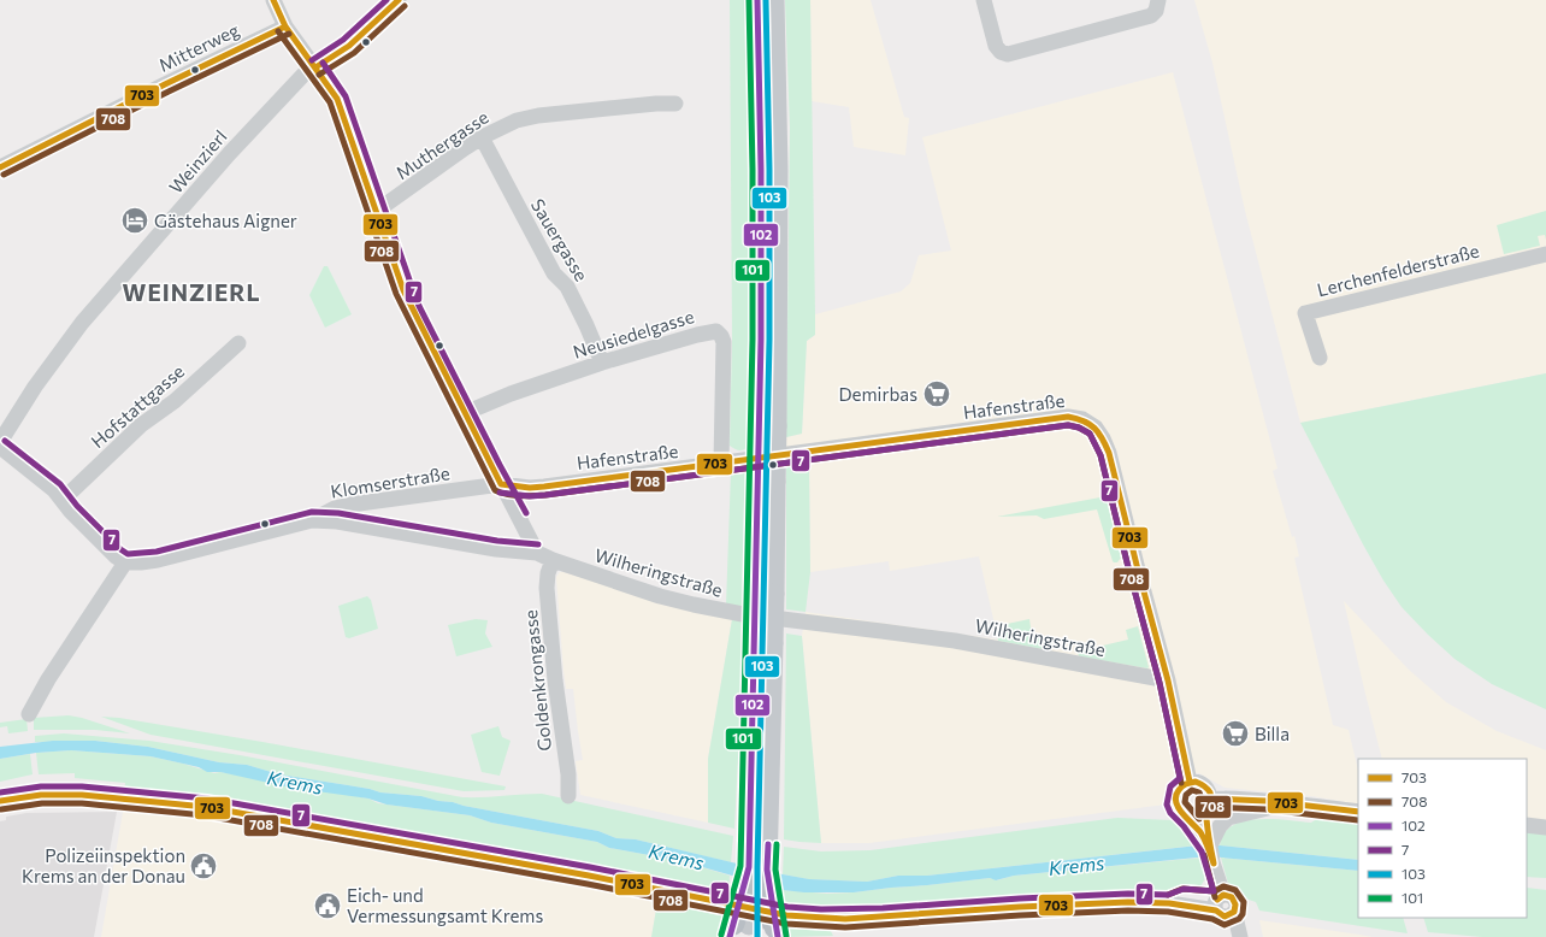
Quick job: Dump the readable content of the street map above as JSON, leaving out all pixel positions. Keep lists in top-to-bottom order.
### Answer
{
  "streets": {
    "street": [
      "Mitterweg",
      "Muthergasse",
      "Weinzierl",
      "Sauergasse",
      "Lerchenfelderstraße",
      "Neusiedelgasse",
      "Hofstattgasse",
      "Hafenstraße",
      "Klomserstraße",
      "Wilheringstraße",
      "Goldenkrongasse"
    ]
  },
  "crossings": [
    ["Muthergasse", "Sauergasse"],
    ["Sauergasse", "Neusiedelgasse"],
    ["Neusiedelgasse", "Hafenstraße"],
    ["Hafenstraße", "Klomserstraße"],
    ["Hafenstraße", "Wilheringstraße"],
    ["Klomserstraße", "Wilheringstraße"],
    ["Wilheringstraße", "Goldenkrongasse"]
  ],
  "districts": ["WEINZIERL"],
  "water": ["Krems"],
  "places": {
    "hotel": ["Gästehaus Aigner"],
    "supermarket": ["Demirbas", "Billa"],
    "public building": ["Polizeiinspektion Krems an der Donau", "Eich- und Vermessungsamt Krems"]
  },
  "lines": [
    "transit line 703",
    "transit line 102",
    "transit line 7",
    "transit line 103",
    "transit line 101",
    "transit line 708"
  ],
  "legend": [
    "703",
    "708",
    "102",
    "7",
    "103",
    "101"
  ]
}
